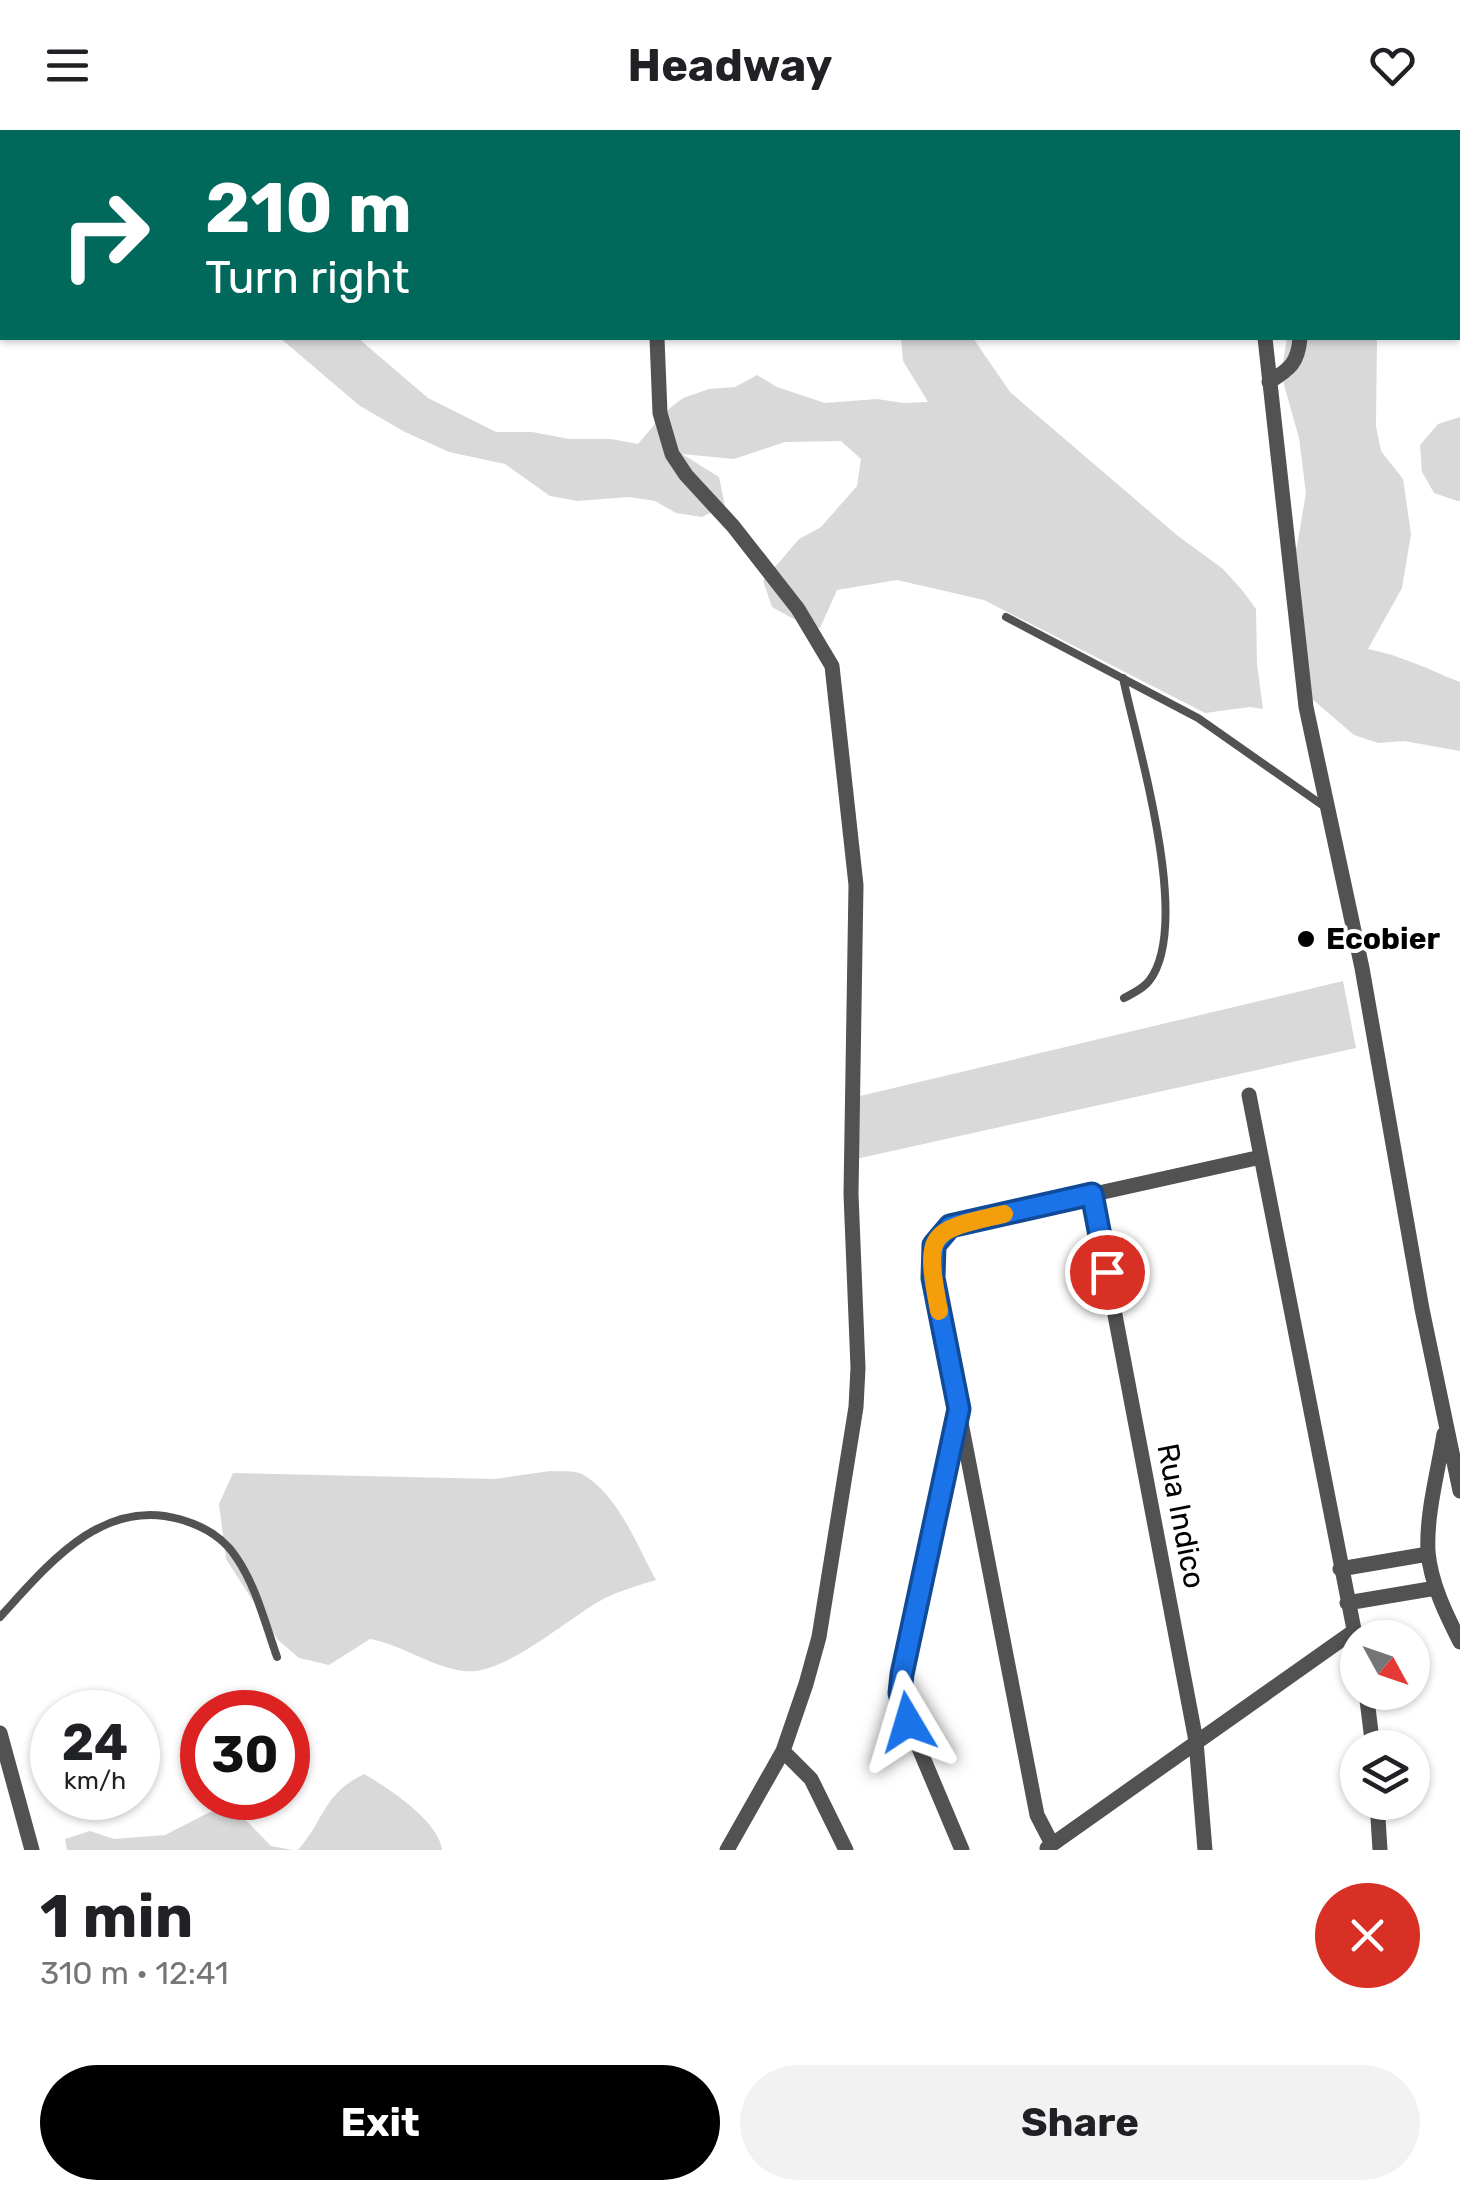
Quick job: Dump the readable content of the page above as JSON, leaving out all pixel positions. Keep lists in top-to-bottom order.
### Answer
{
  "streets": {
    "street": ["Rua Indico"]
  },
  "places": ["Ecobier"],
  "north": "bottom right",
  "page": {
    "header": "Headway",
    "turn": ["210 m", "Turn right"],
    "speed": "24 km/h",
    "limit": "30",
    "heading": ["1 min", "310 m · 12:41"],
    "buttons": ["Exit", "Share"]
  }
}
